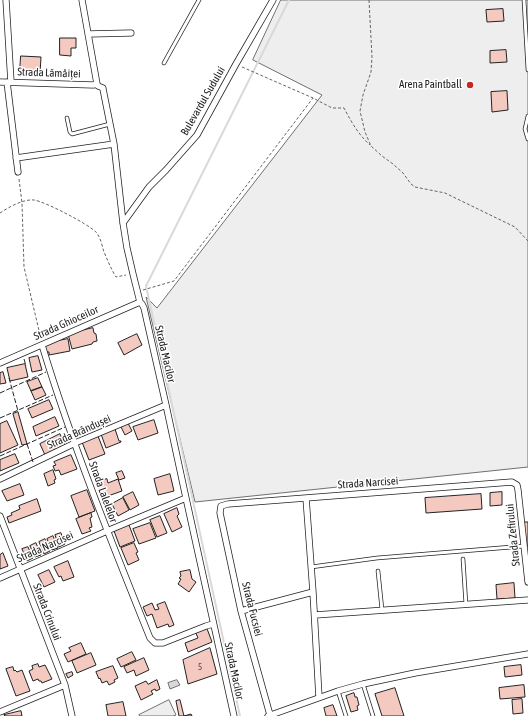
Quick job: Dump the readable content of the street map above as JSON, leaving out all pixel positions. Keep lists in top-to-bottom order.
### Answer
{
  "streets": {
    "street": [
      "Strada Lămâiței",
      "Bulevardul Sudului",
      "Strada Ghioceilor",
      "Strada Macilor",
      "Strada Brândușei",
      "Strada Narcisei",
      "Strada Lalelelor",
      "Strada Zefirului",
      "Strada Fucsiei",
      "Strada Crinului"
    ]
  },
  "crossings": [
    ["Strada Lămâiței", "Strada Macilor"],
    ["Bulevardul Sudului", "Strada Macilor"],
    ["Strada Ghioceilor", "Strada Macilor"],
    ["Strada Ghioceilor", "Strada Lalelelor"],
    ["Strada Macilor", "Strada Brândușei"],
    ["Strada Macilor", "Strada Narcisei"],
    ["Strada Macilor", "Strada Lalelelor"],
    ["Strada Brândușei", "Strada Lalelelor"],
    ["Strada Narcisei", "Strada Lalelelor"],
    ["Strada Narcisei", "Strada Zefirului"],
    ["Strada Narcisei", "Strada Fucsiei"],
    ["Strada Narcisei", "Strada Crinului"]
  ],
  "places": ["Arena Paintball"],
  "house_numbers": ["5"]
}
